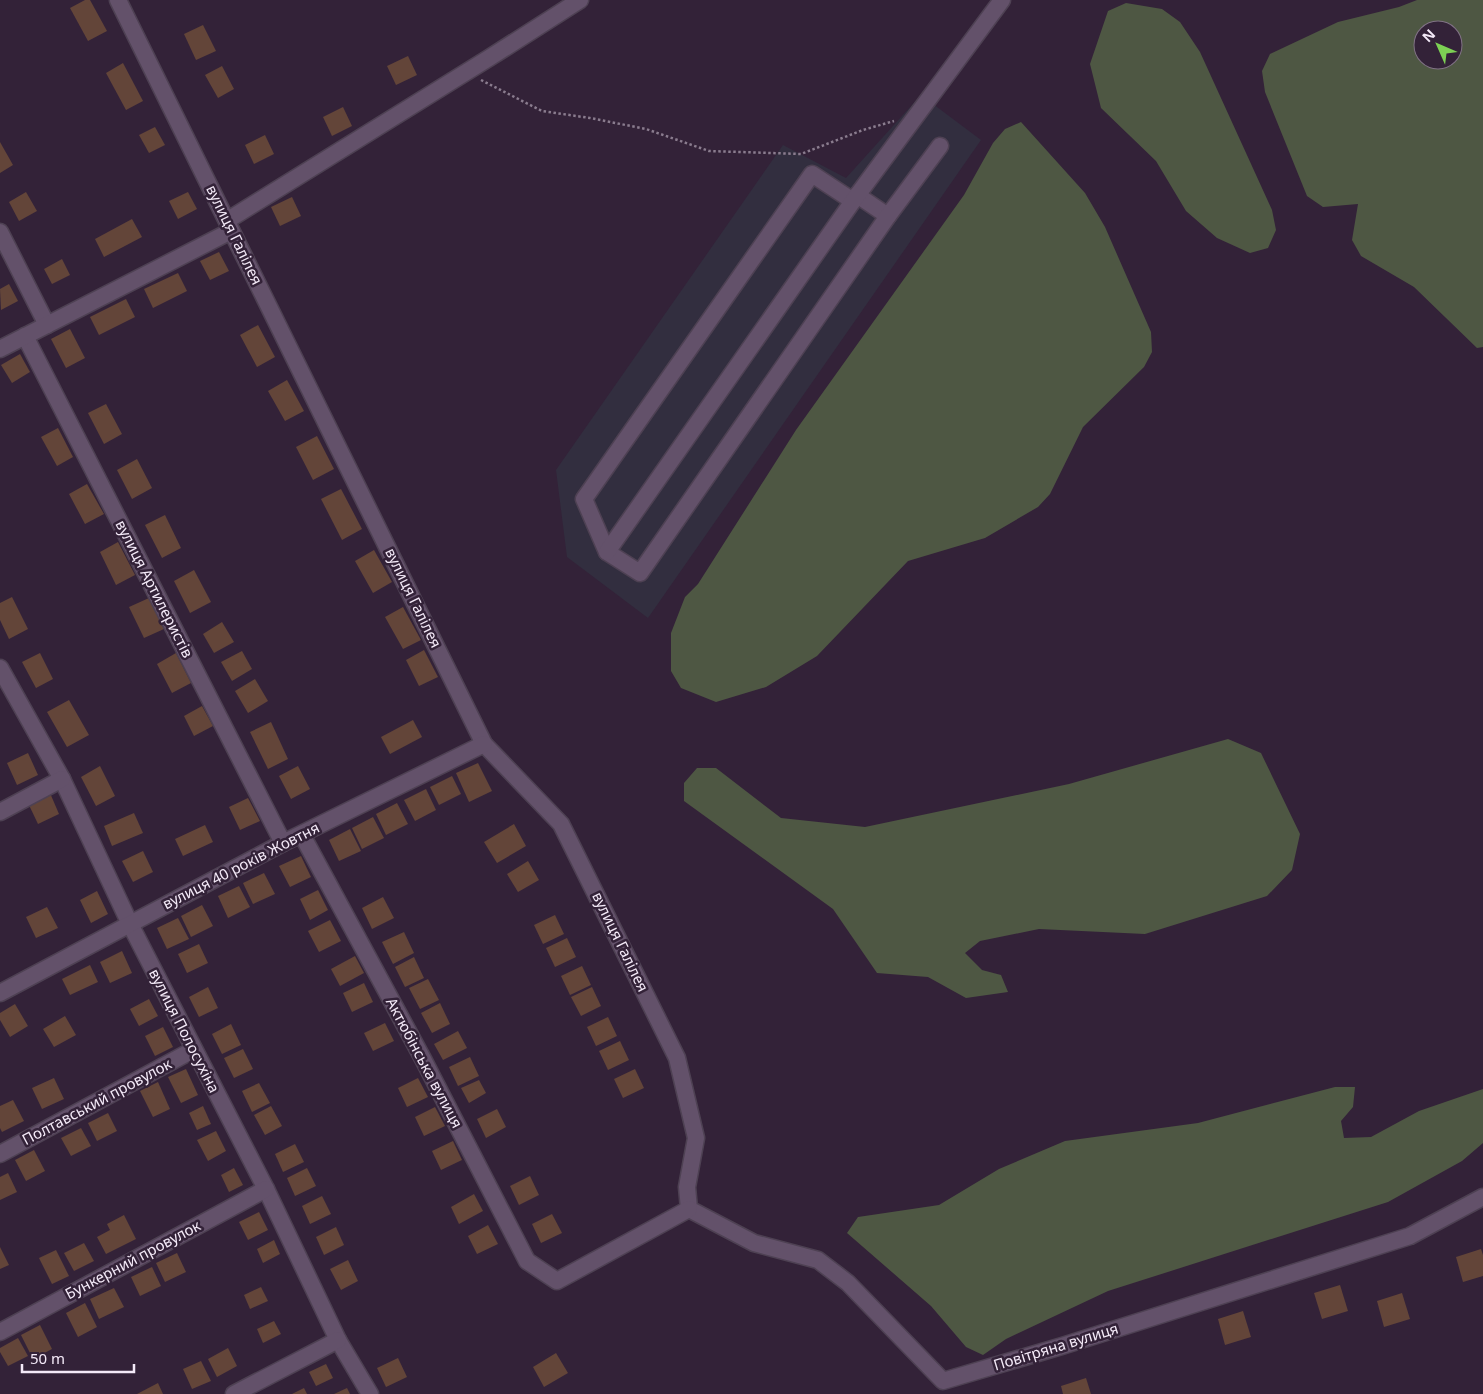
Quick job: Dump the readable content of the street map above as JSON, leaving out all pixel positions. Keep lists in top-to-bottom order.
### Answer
{
  "streets": {
    "street": [
      "вулиця Галілея",
      "вулиця Артилеристів",
      "вулиця 40 років Жовтня",
      "вулиця Полосухіна",
      "Актюбінська вулиця",
      "Полтавський провулок",
      "Бункерний провулок",
      "Повітряна вулиця"
    ]
  },
  "crossings": [
    ["вулиця Галілея", "вулиця 40 років Жовтня"],
    ["вулиця Галілея", "Актюбінська вулиця"],
    ["вулиця Галілея", "Повітряна вулиця"],
    ["вулиця Артилеристів", "вулиця 40 років Жовтня"],
    ["вулиця 40 років Жовтня", "вулиця Полосухіна"],
    ["вулиця 40 років Жовтня", "Актюбінська вулиця"],
    ["вулиця Полосухіна", "Полтавський провулок"],
    ["вулиця Полосухіна", "Бункерний провулок"],
    ["Актюбінська вулиця", "Повітряна вулиця"]
  ],
  "scale_bar": "50 m",
  "north": "top left"
}
